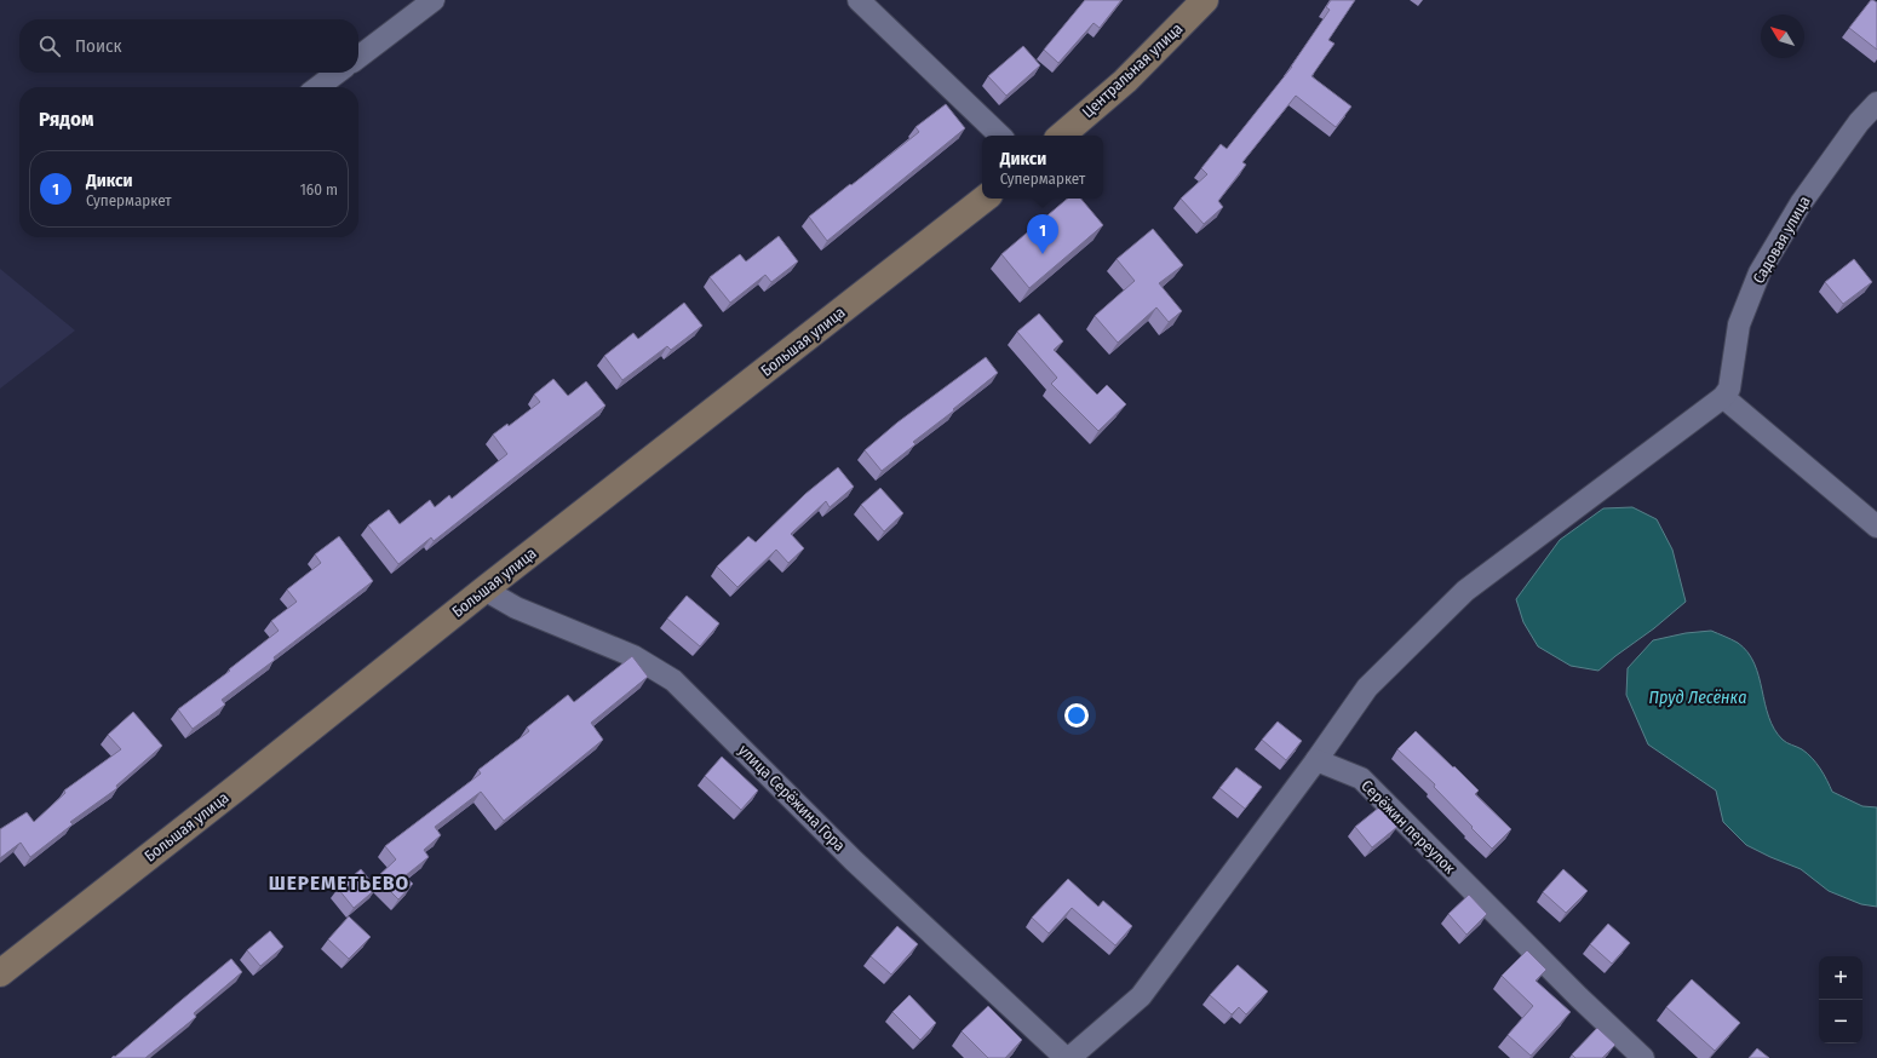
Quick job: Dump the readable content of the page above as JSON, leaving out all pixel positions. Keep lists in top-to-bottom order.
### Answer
{
  "streets": {
    "street": [
      "Центральная улица",
      "Садовая улица",
      "Большая улица",
      "улица Серёжина Гора",
      "Серёжин переулок"
    ]
  },
  "crossings": [
    ["Большая улица", "улица Серёжина Гора"]
  ],
  "districts": ["ШЕРЕМЕТЬЕВО"],
  "water": ["Пруд Лесёнка"],
  "north": "top left",
  "page": {
    "search": "Поиск",
    "heading": "Рядом",
    "popup": ["Дикси", "Супермаркет"],
    "list": [
      {
        "mark": "1",
        "name": "Дикси",
        "note": "Супермаркет",
        "value": "160 m"
      }
    ],
    "pins": "1",
    "map_buttons": ["+", "−"]
  }
}
